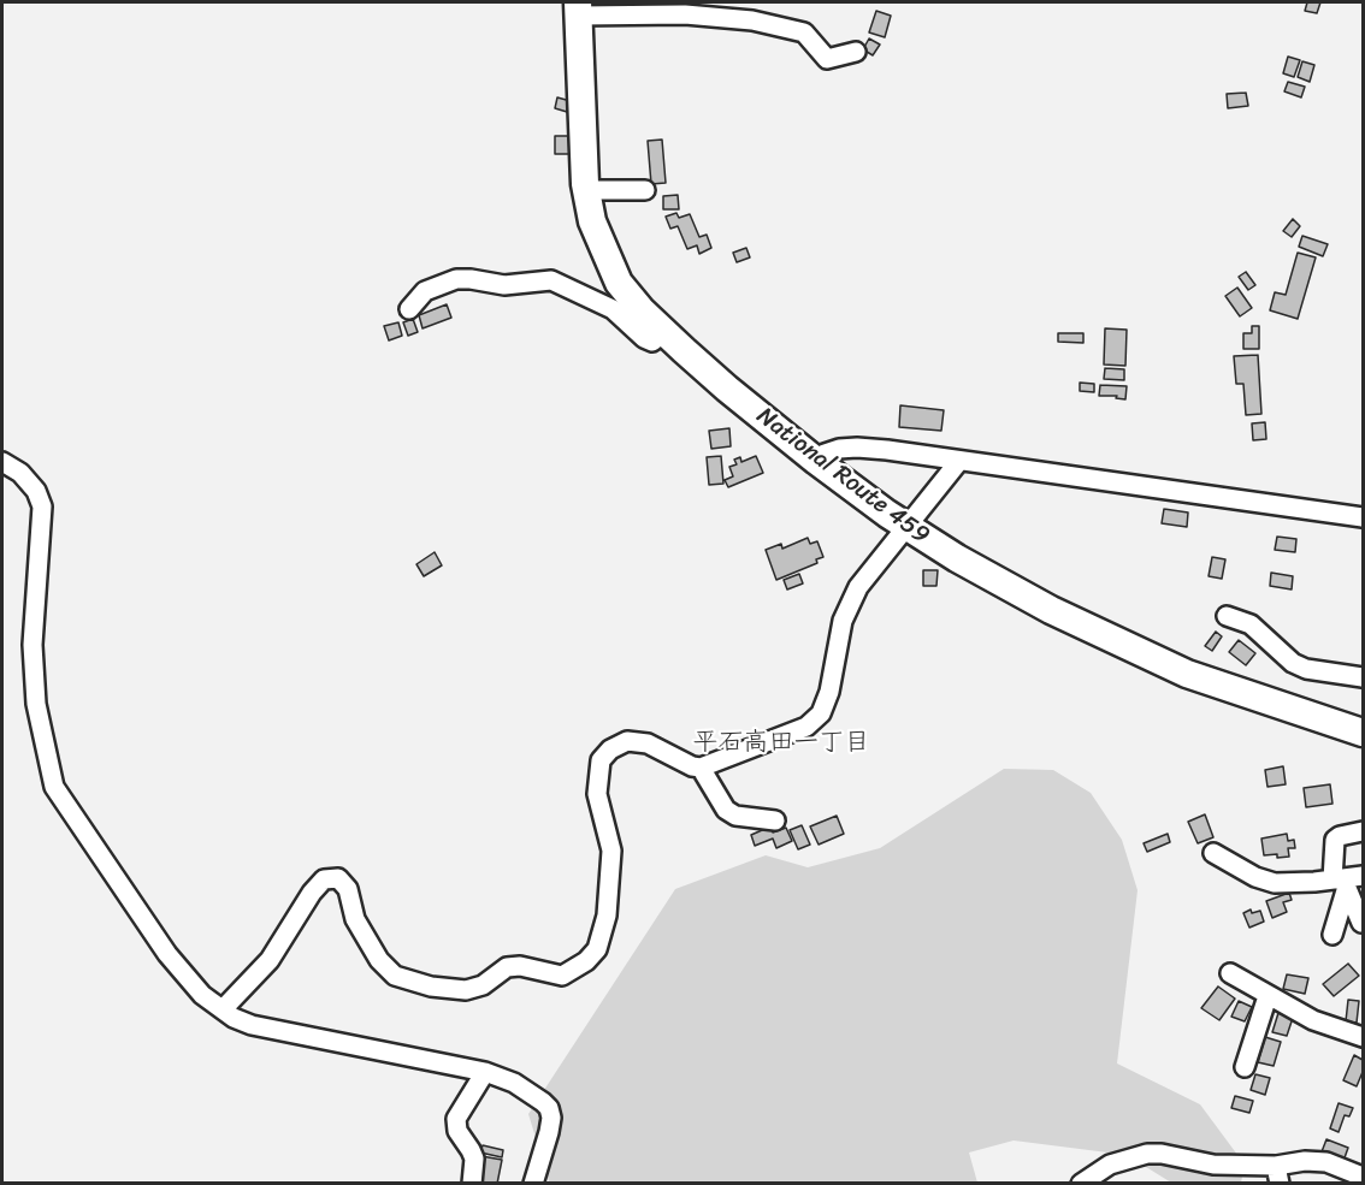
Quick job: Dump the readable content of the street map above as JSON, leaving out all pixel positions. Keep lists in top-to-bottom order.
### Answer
{
  "streets": {
    "highway": ["National Route 459"]
  },
  "districts": ["平石高田一丁目"]
}
